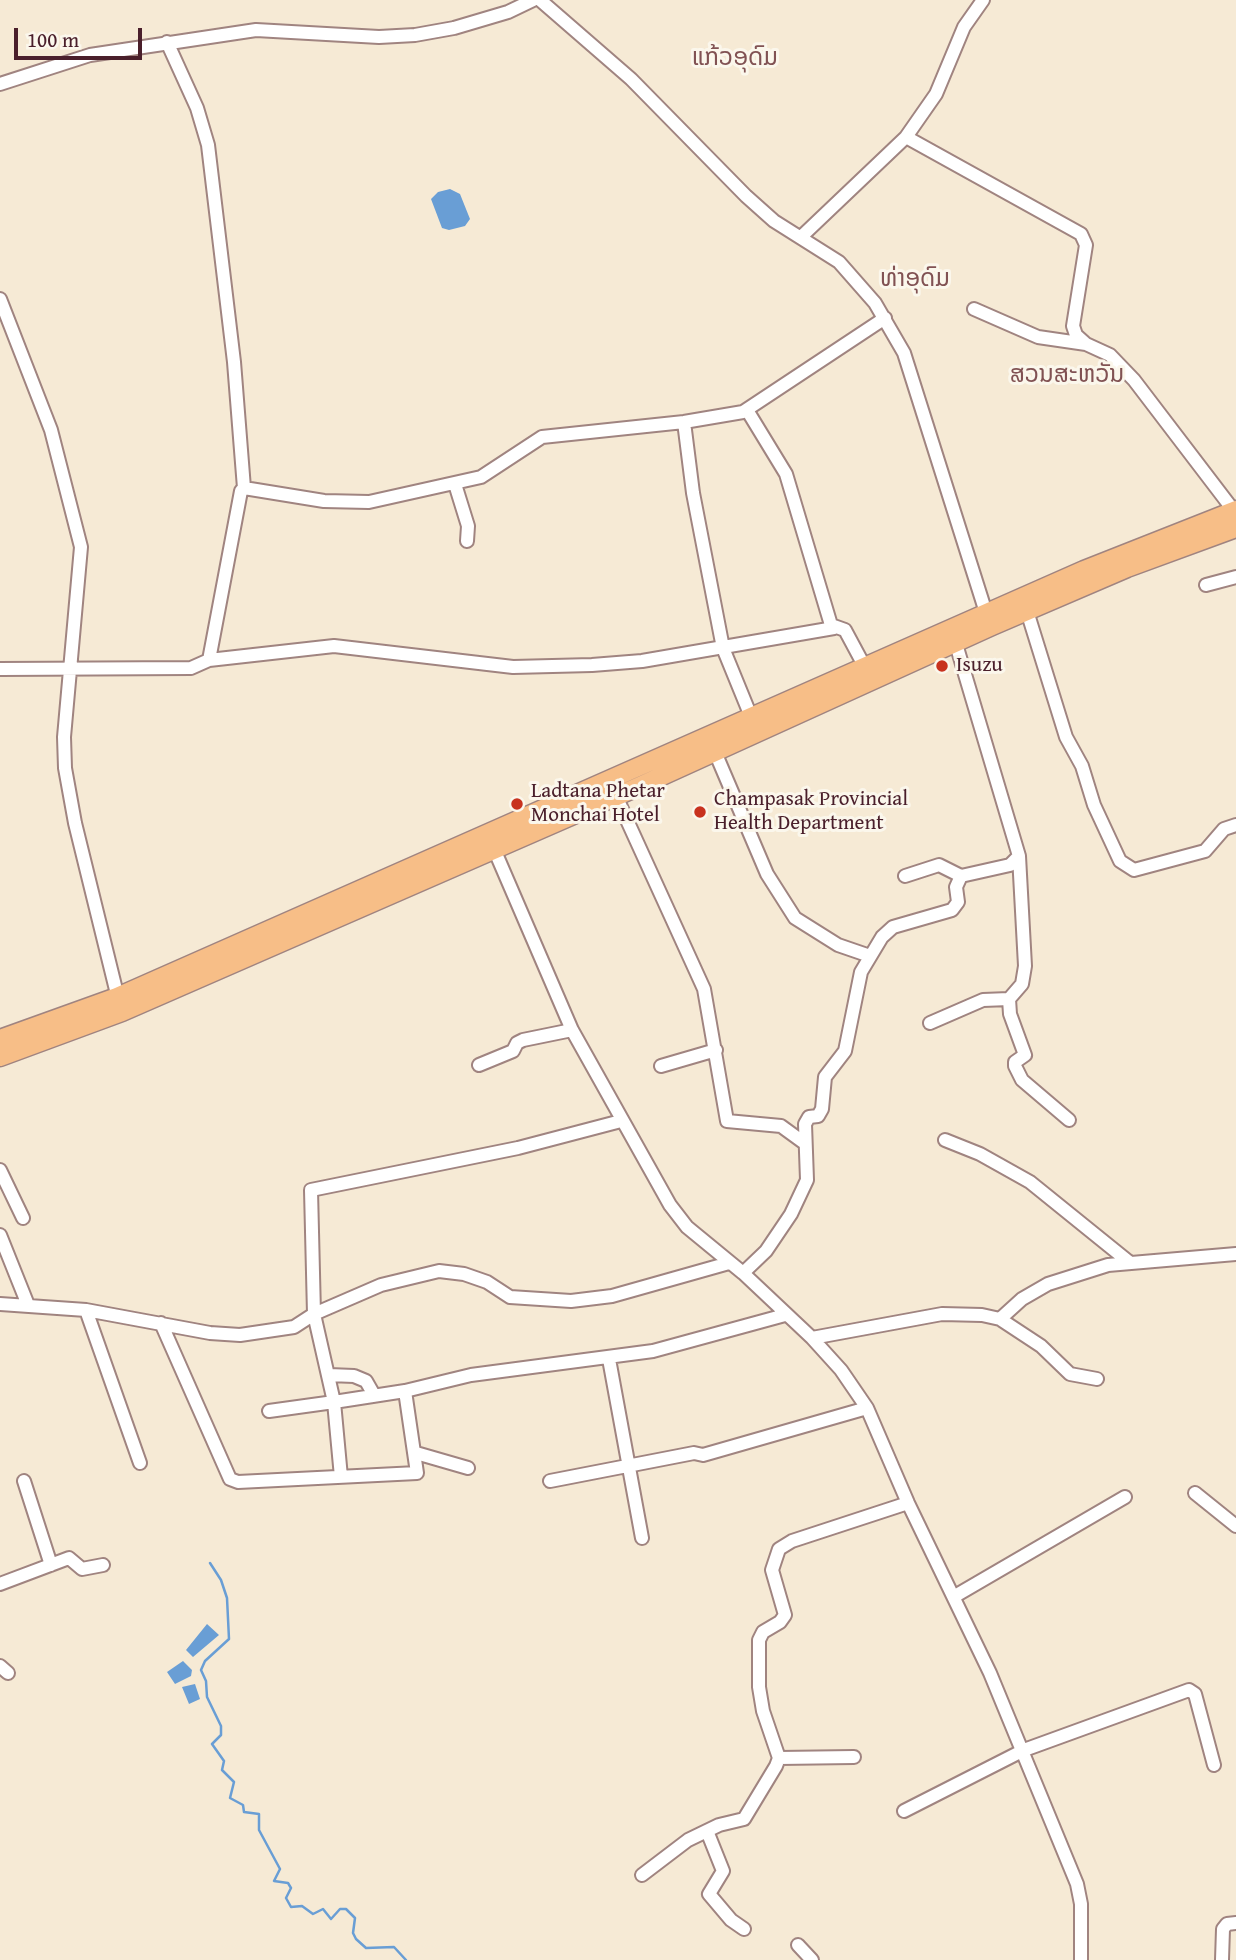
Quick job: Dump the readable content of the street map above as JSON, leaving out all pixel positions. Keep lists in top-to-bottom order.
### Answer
{
  "districts": ["ແກ້ວອຸດົມ", "ທ່າອຸດົມ", "ສວນສະຫວັນ"],
  "places": ["Isuzu", "Ladtana Phetar Monchai Hotel", "Champasak Provincial Health Department"],
  "scale_bar": "100 m"
}
